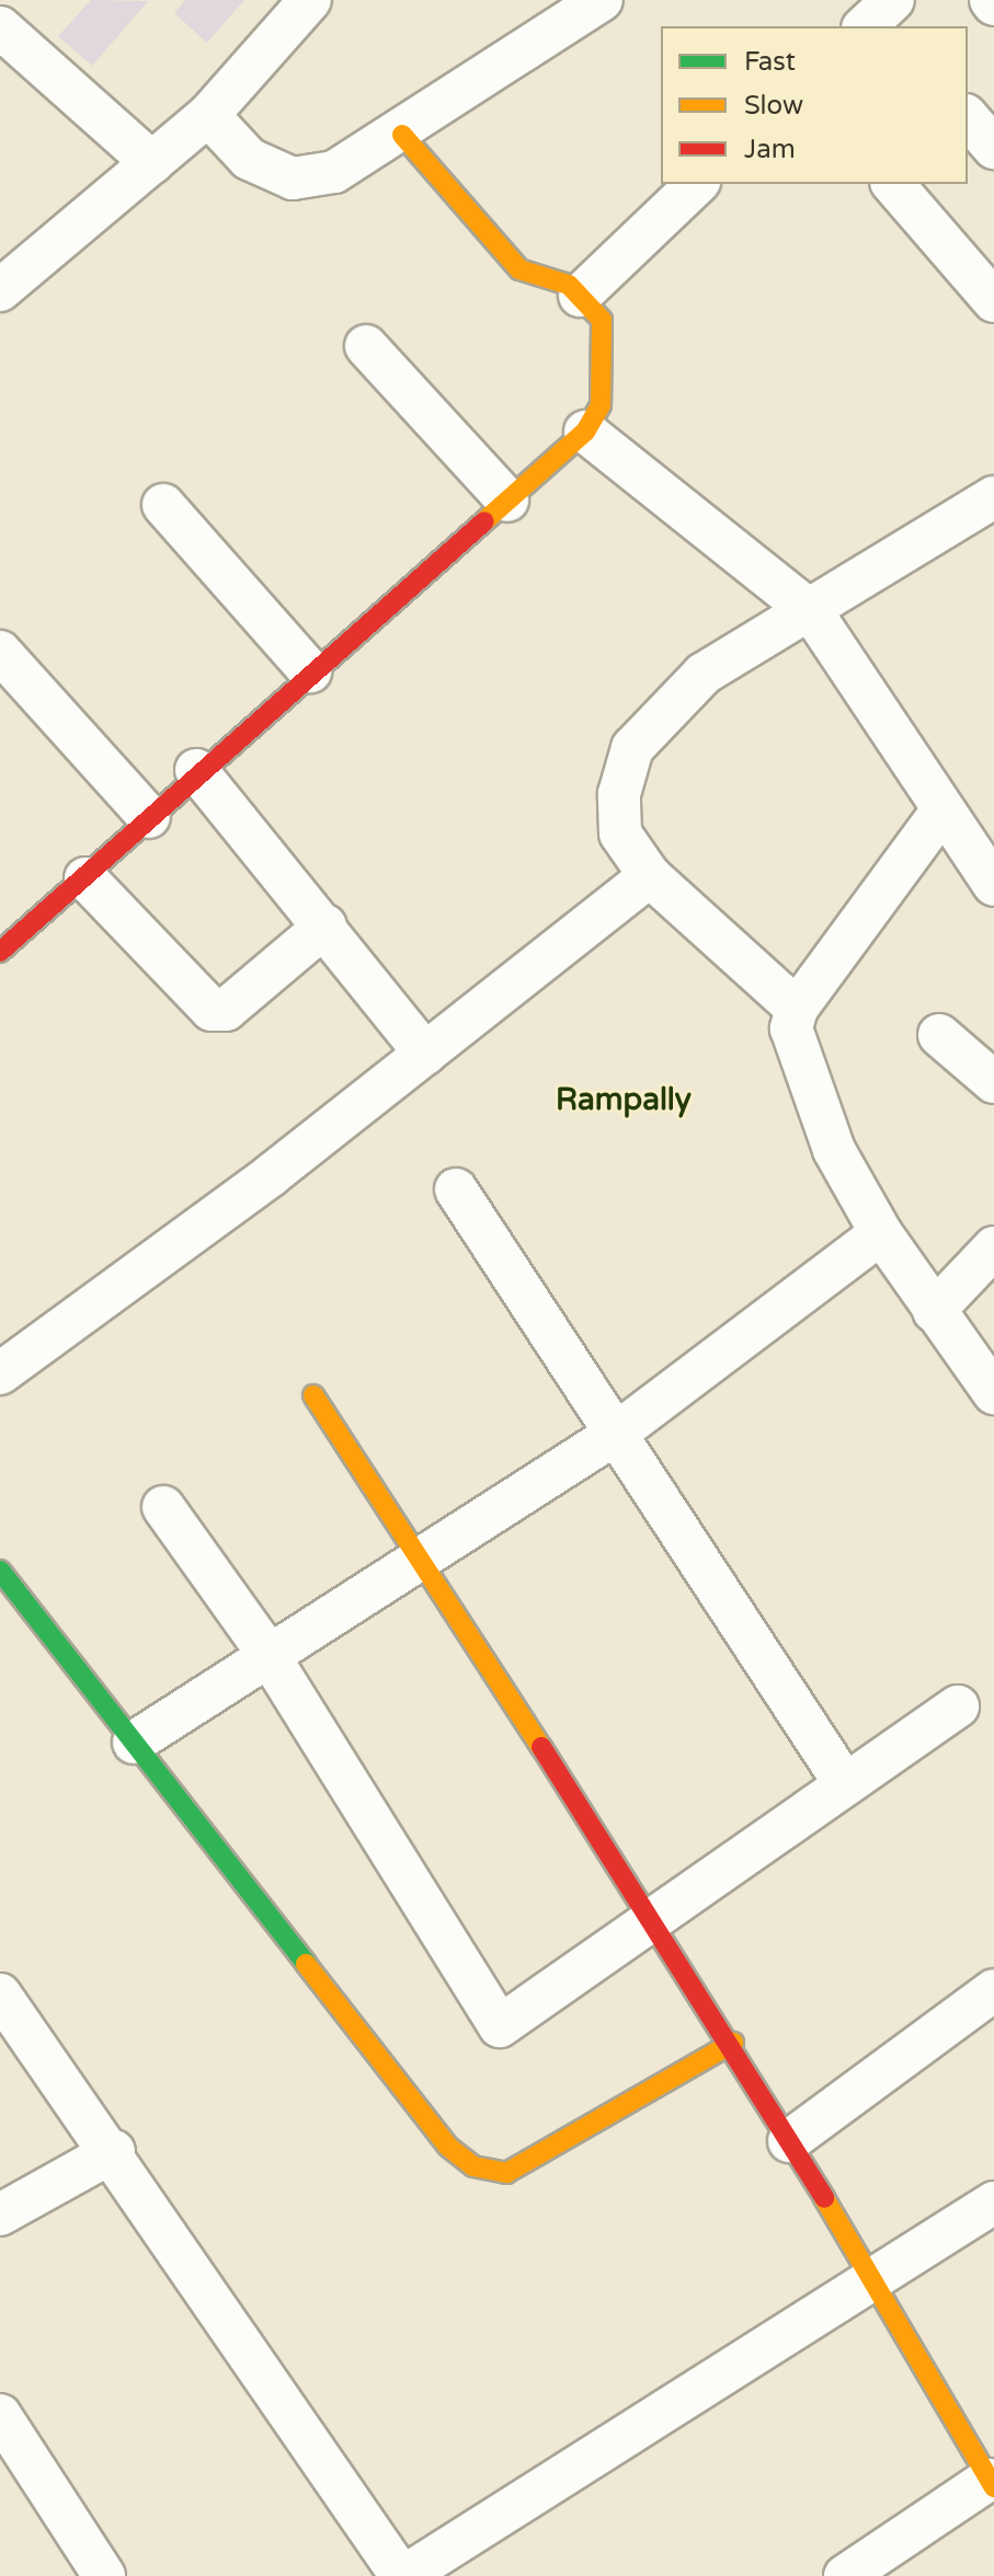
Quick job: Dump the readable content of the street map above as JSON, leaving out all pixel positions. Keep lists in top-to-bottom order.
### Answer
{
  "districts": ["Rampally"],
  "legend": ["Fast", "Slow", "Jam"]
}
